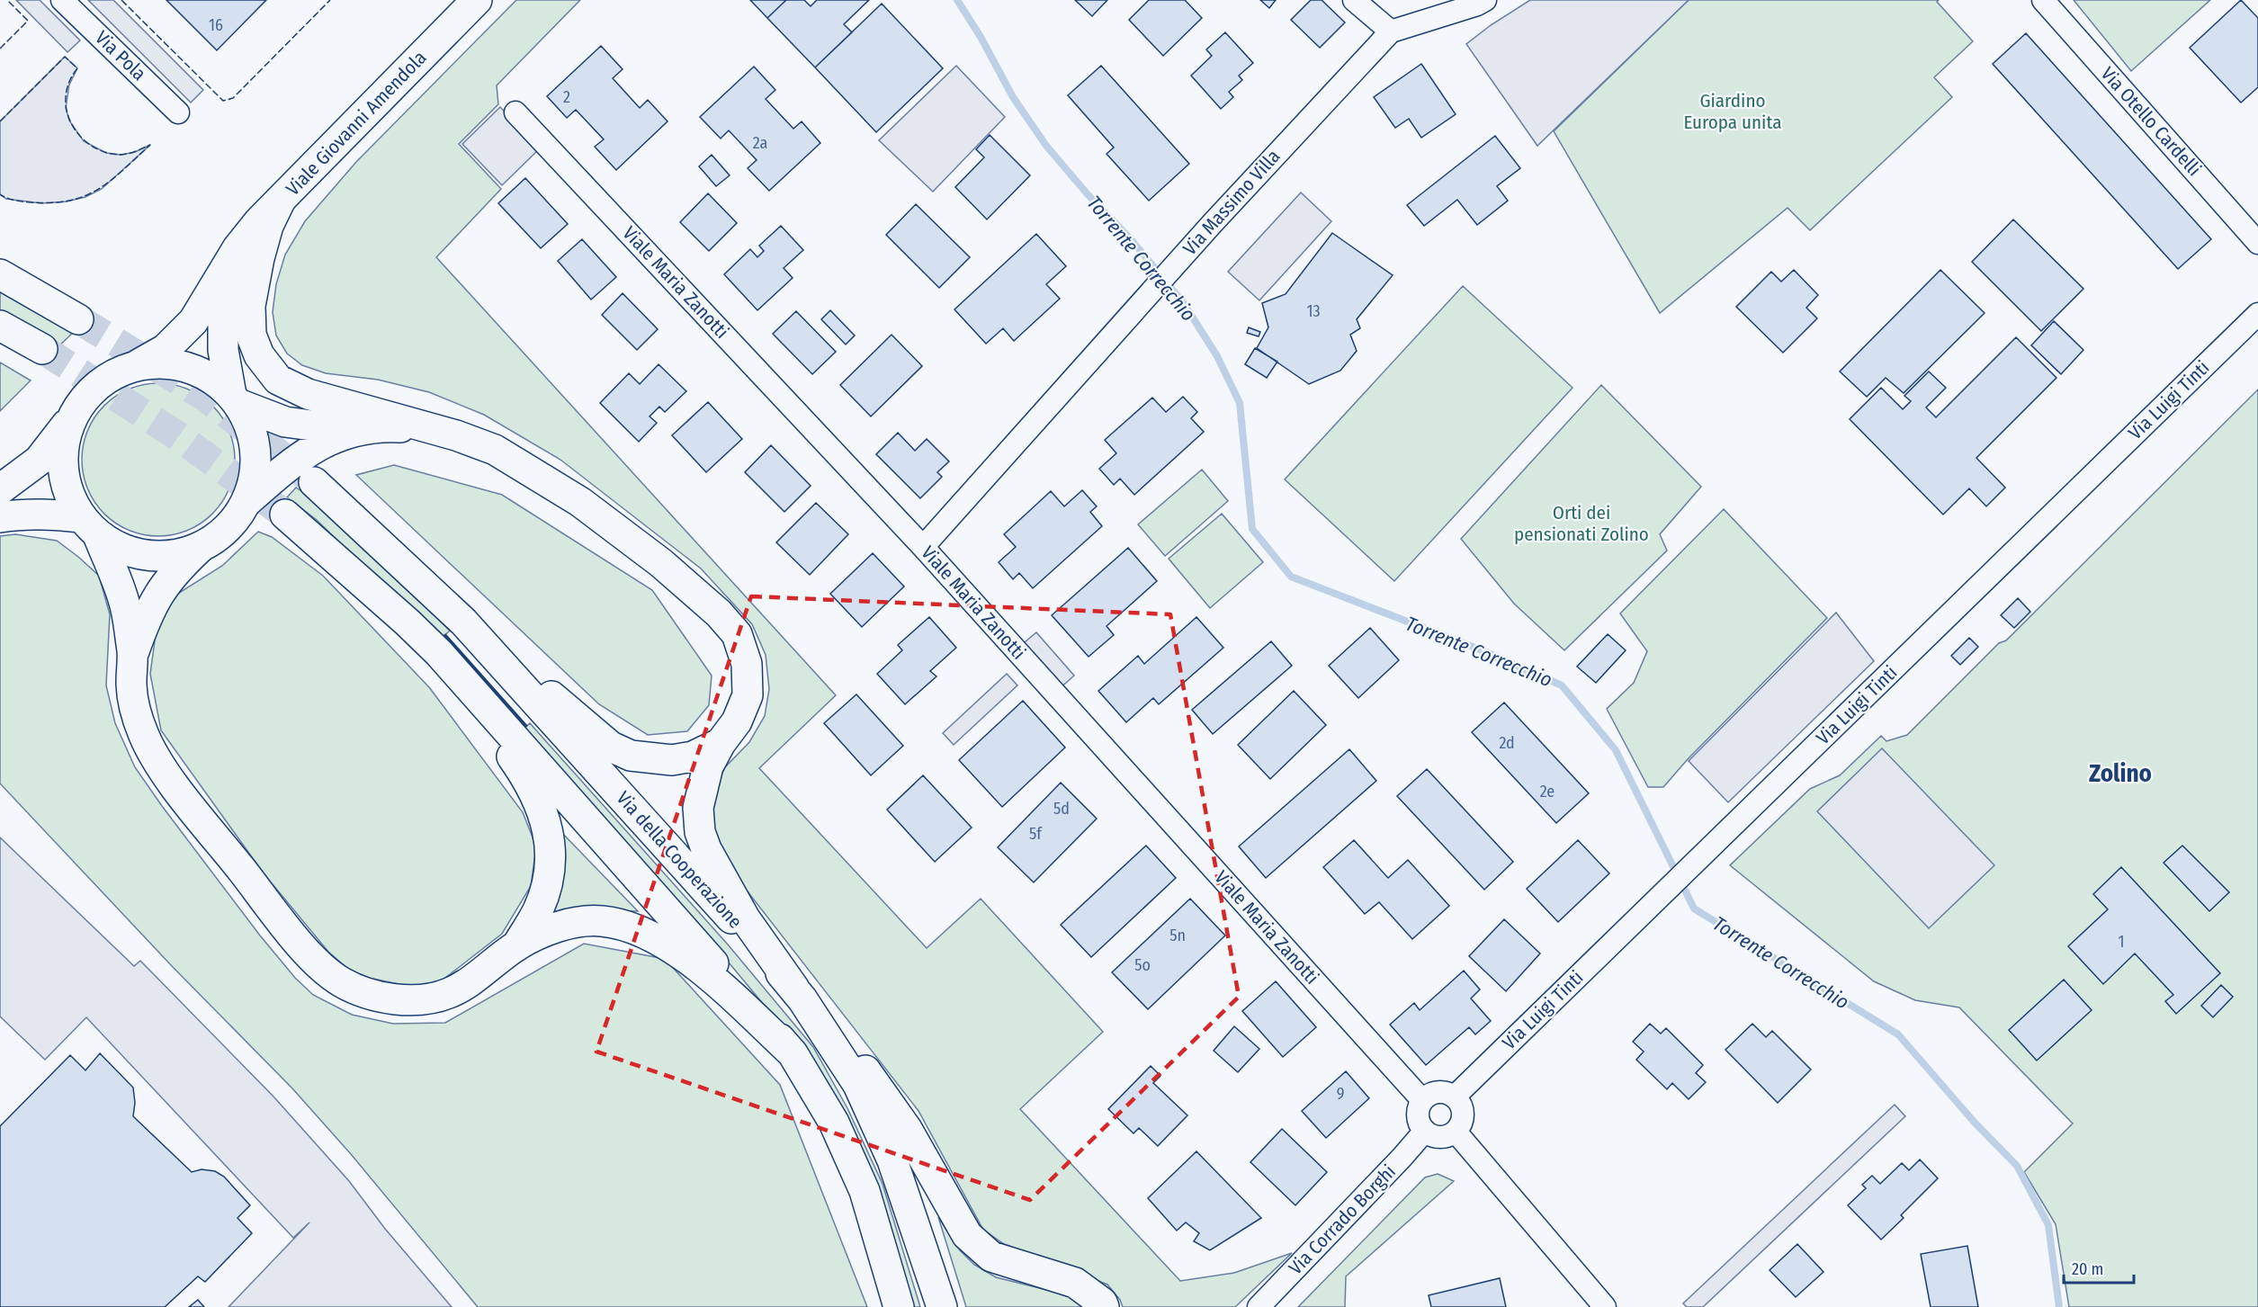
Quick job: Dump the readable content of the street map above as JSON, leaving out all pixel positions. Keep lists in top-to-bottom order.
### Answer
{
  "streets": {
    "main road": ["Viale Giovanni Amendola", "Via della Cooperazione"],
    "street": [
      "Via Pola",
      "Via Otello Cardelli",
      "Via Massimo Villa",
      "Viale Maria Zanotti",
      "Via Luigi Tinti",
      "Via Corrado Borghi"
    ]
  },
  "crossings": [
    ["Via Massimo Villa", "Viale Maria Zanotti"],
    ["Viale Maria Zanotti", "Via Luigi Tinti"],
    ["Viale Maria Zanotti", "Via Corrado Borghi"],
    ["Via Luigi Tinti", "Via Corrado Borghi"]
  ],
  "districts": ["Zolino"],
  "water": ["Torrente Correcchio"],
  "parks": ["Giardino Europa unita", "Orti dei pensionati Zolino"],
  "house_numbers": [
    "16",
    "2",
    "2a",
    "13",
    "2d",
    "2e",
    "5d",
    "5f",
    "5n",
    "1",
    "5o",
    "9"
  ],
  "scale_bar": "20 m"
}
